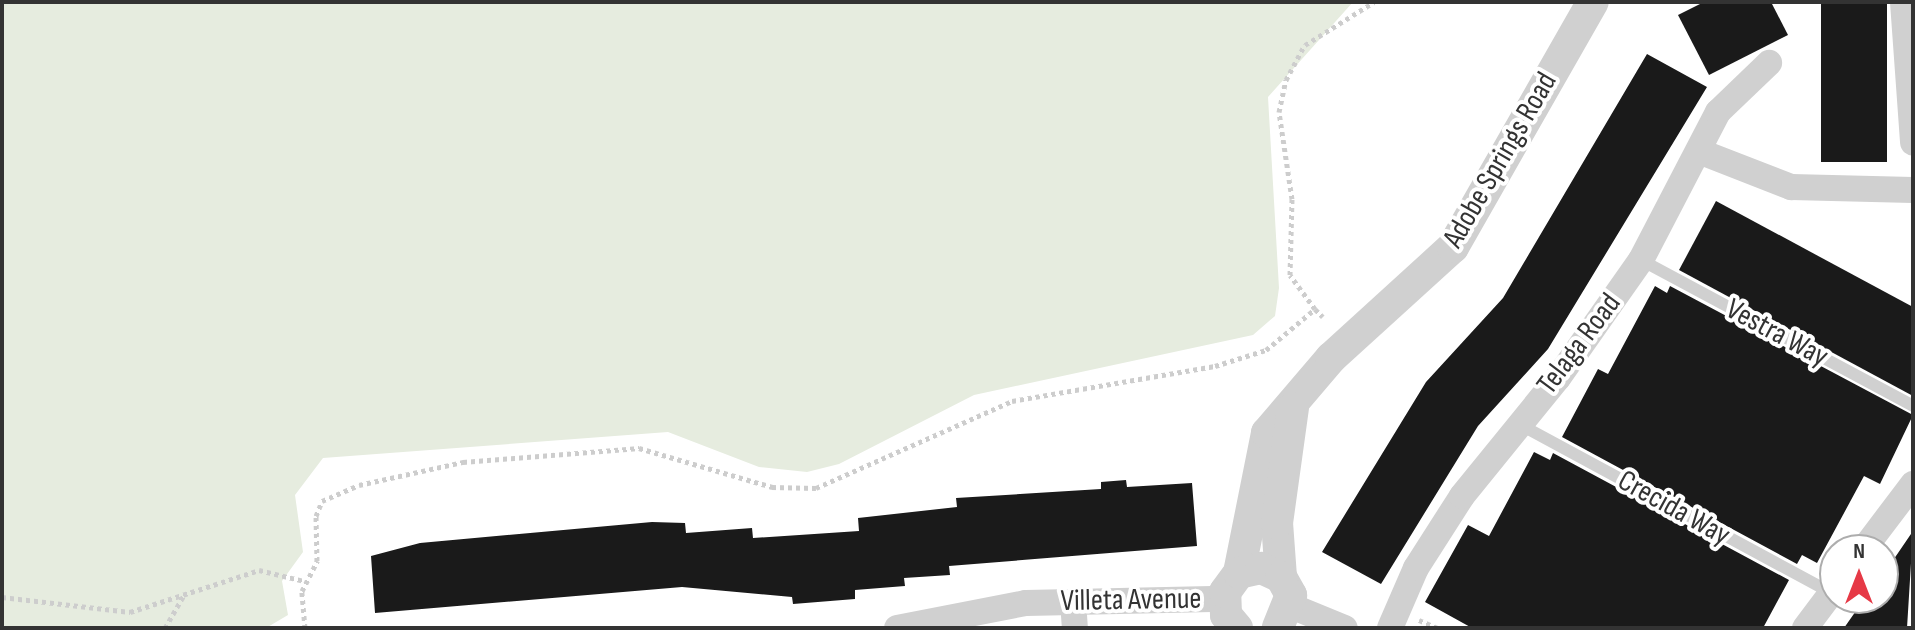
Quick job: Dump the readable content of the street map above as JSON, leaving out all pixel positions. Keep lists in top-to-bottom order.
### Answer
{
  "streets": {
    "street": ["Adobe Springs Road", "Telaga Road", "Villeta Avenue"],
    "lane": ["Vestra Way", "Crecida Way"]
  },
  "crossings": [
    ["Adobe Springs Road", "Villeta Avenue"],
    ["Vestra Way", "Telaga Road"],
    ["Telaga Road", "Crecida Way"]
  ],
  "north": "top"
}
